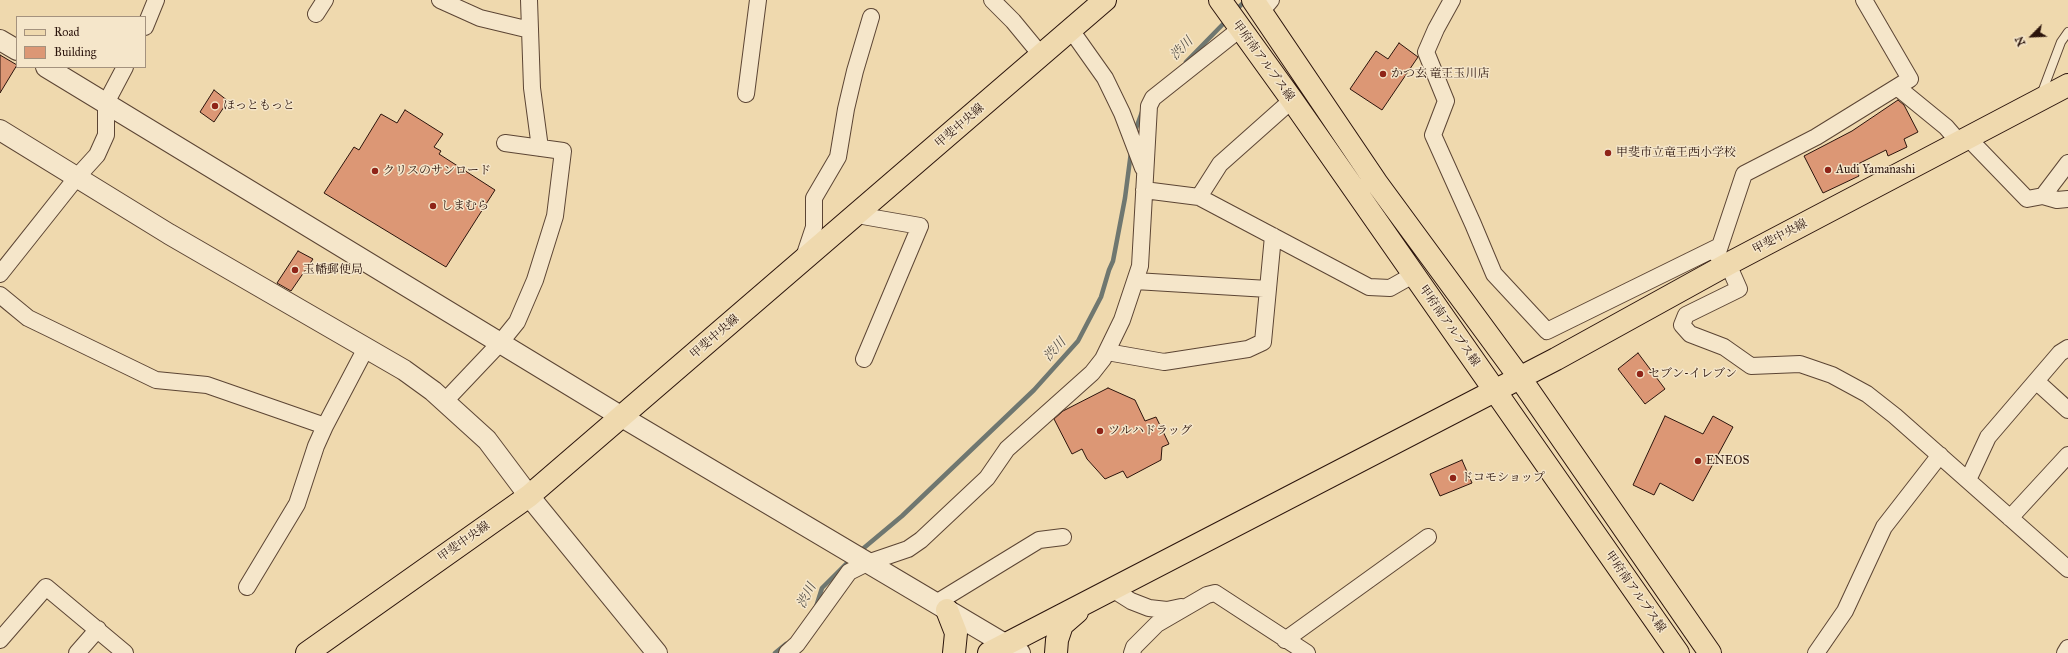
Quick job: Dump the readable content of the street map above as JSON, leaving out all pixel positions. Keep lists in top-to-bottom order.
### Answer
{
  "streets": {
    "main road": ["甲府南アルプス線", "甲斐中央線"]
  },
  "crossings": [
    ["甲府南アルプス線", "甲斐中央線"]
  ],
  "water": ["渋川"],
  "places": [
    "かつ玄 竜王玉川店",
    "ほっともっと",
    "甲斐市立竜王西小学校",
    "Audi Yamanashi",
    "クリスのサンロード",
    "しまむら",
    "玉幡郵便局",
    "セブン-イレブン",
    "ツルハドラッグ",
    "ENEOS",
    "ドコモショップ"
  ],
  "legend": ["Road", "Building"],
  "north": "bottom left"
}
